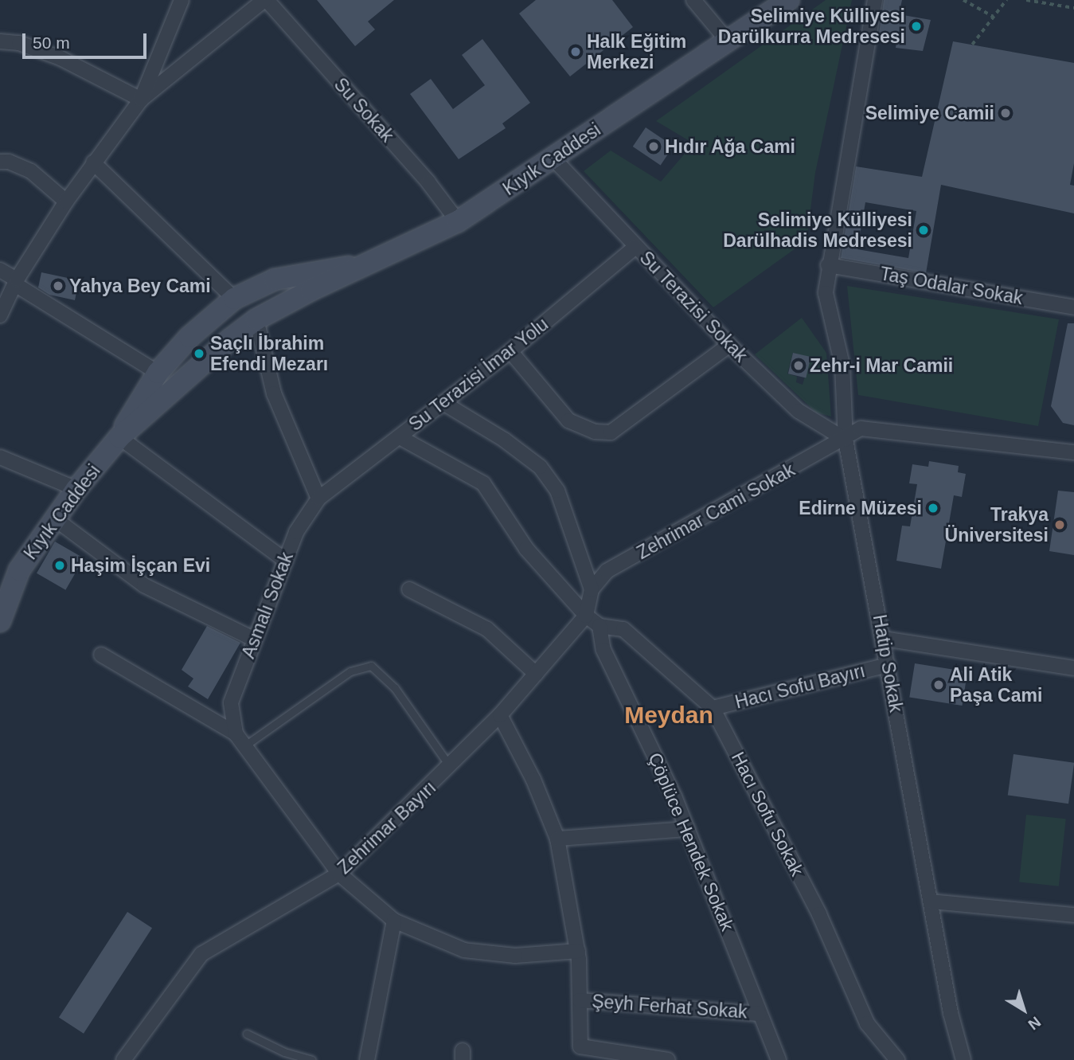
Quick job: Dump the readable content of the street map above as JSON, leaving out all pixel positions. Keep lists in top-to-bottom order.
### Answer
{
  "streets": {
    "main road": ["Kıyık Caddesi"],
    "street": [
      "Su Sokak",
      "Taş Odalar Sokak",
      "Su Terazisi Sokak",
      "Su Terazisi İmar Yolu",
      "Zehrimar Cami Sokak",
      "Asmalı Sokak",
      "Hatip Sokak",
      "Hacı Sofu Bayırı",
      "Hacı Sofu Sokak",
      "Zehrimar Bayırı",
      "Çöplüce Hendek Sokak",
      "Şeyh Ferhat Sokak"
    ]
  },
  "crossings": [
    ["Su Sokak", "Kıyık Caddesi"],
    ["Kıyık Caddesi", "Su Terazisi Sokak"],
    ["Taş Odalar Sokak", "Hatip Sokak"],
    ["Su Terazisi Sokak", "Su Terazisi İmar Yolu"],
    ["Su Terazisi Sokak", "Zehrimar Cami Sokak"],
    ["Su Terazisi Sokak", "Hatip Sokak"],
    ["Su Terazisi İmar Yolu", "Asmalı Sokak"],
    ["Su Terazisi İmar Yolu", "Hacı Sofu Sokak"],
    ["Zehrimar Cami Sokak", "Hatip Sokak"],
    ["Asmalı Sokak", "Zehrimar Bayırı"],
    ["Asmalı Sokak", "Şeyh Ferhat Sokak"],
    ["Hatip Sokak", "Hacı Sofu Bayırı"],
    ["Hacı Sofu Bayırı", "Hacı Sofu Sokak"],
    ["Hacı Sofu Sokak", "Zehrimar Bayırı"],
    ["Hacı Sofu Sokak", "Çöplüce Hendek Sokak"],
    ["Zehrimar Bayırı", "Şeyh Ferhat Sokak"],
    ["Çöplüce Hendek Sokak", "Şeyh Ferhat Sokak"]
  ],
  "districts": ["Meydan"],
  "places": [
    "Selimiye Külliyesi Darülkurra Medresesi",
    "Halk Eğitim Merkezi",
    "Selimiye Camii",
    "Hıdır Ağa Cami",
    "Selimiye Külliyesi Darülhadis Medresesi",
    "Yahya Bey Cami",
    "Saçlı İbrahim Efendi Mezarı",
    "Zehr-i Mar Camii",
    "Edirne Müzesi",
    "Trakya Üniversitesi",
    "Haşim İşçan Evi",
    "Ali Atik Paşa Cami"
  ],
  "scale_bar": "50 m",
  "north": "bottom right"
}
